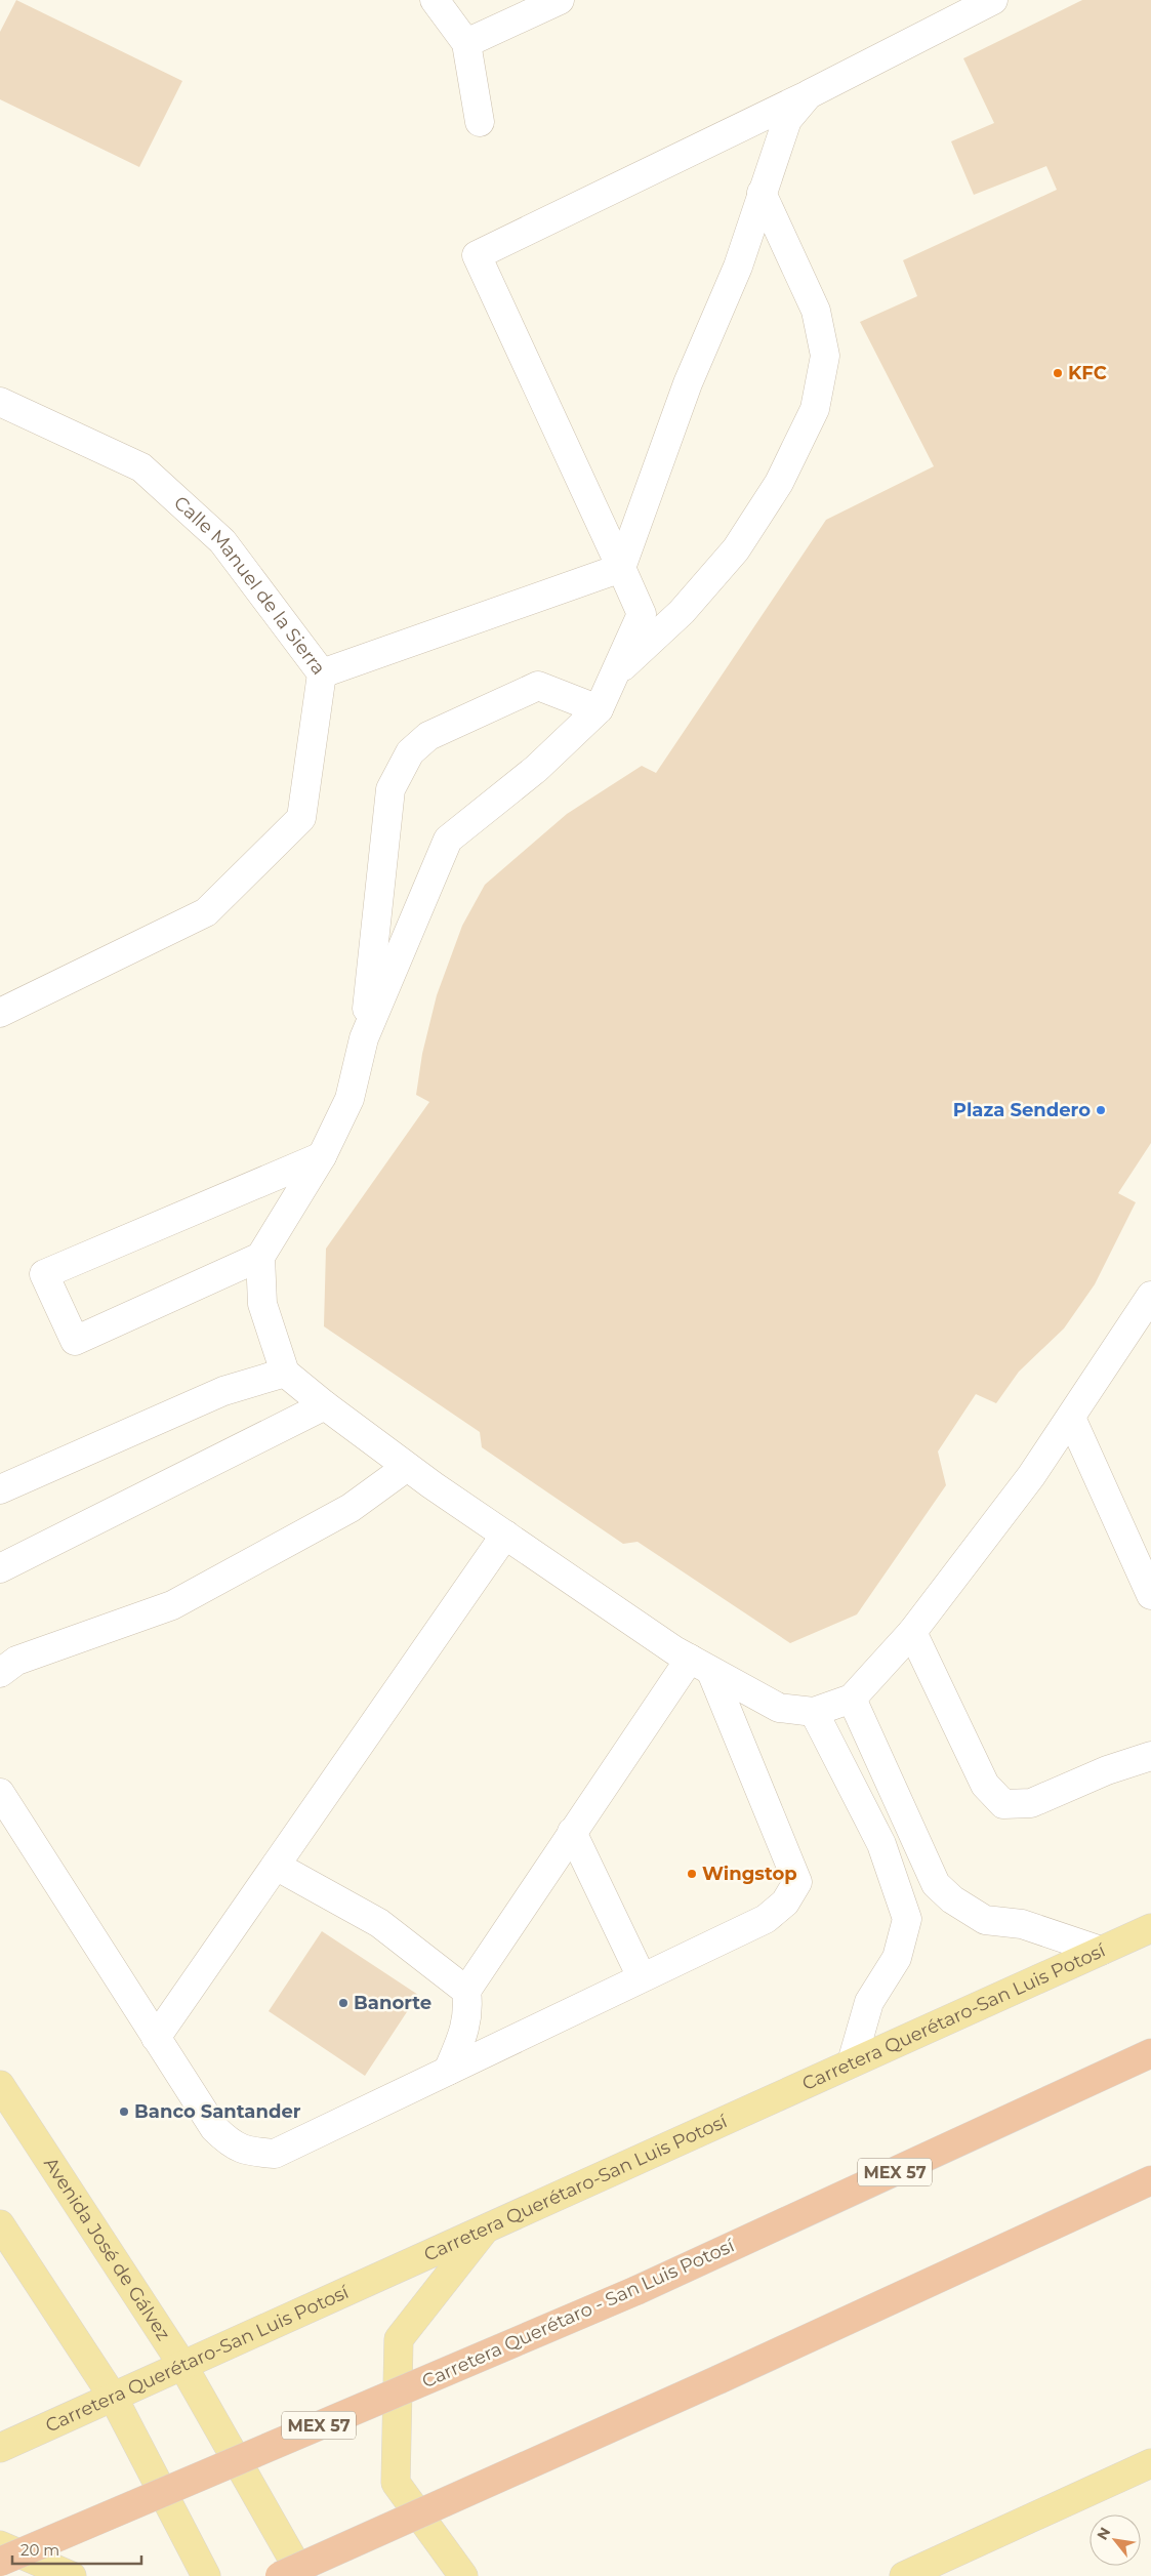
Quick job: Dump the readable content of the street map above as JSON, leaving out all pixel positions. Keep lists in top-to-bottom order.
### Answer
{
  "streets": {
    "highway": ["MEX 57", "Carretera Querétaro - San Luis Potosí"],
    "main road": ["Carretera Querétaro-San Luis Potosí", "Avenida José de Gálvez"],
    "street": ["Calle Manuel de la Sierra"]
  },
  "crossings": [
    ["Carretera Querétaro-San Luis Potosí", "Avenida José de Gálvez"]
  ],
  "places": [
    "KFC",
    "Plaza Sendero",
    "Wingstop",
    "Banorte",
    "Banco Santander"
  ],
  "scale_bar": "20 m",
  "north": "top left"
}
